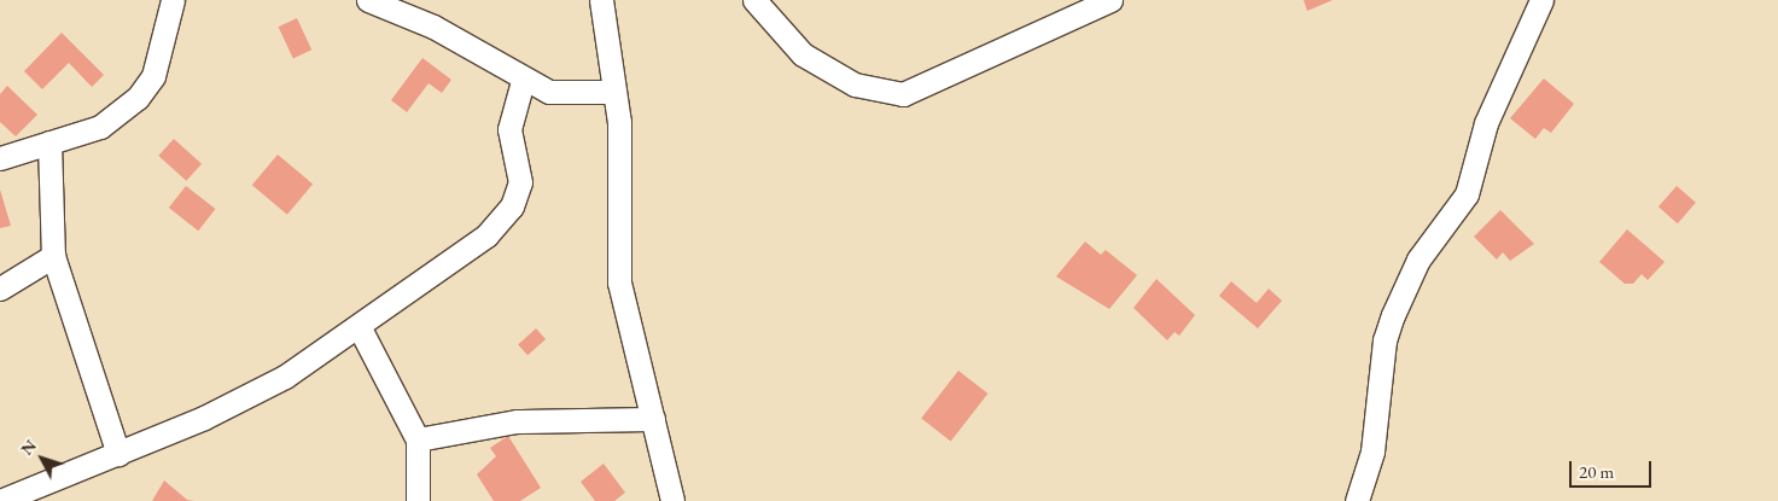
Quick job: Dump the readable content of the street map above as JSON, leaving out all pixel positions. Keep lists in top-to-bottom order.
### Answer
{
  "scale_bar": "20 m",
  "north": "top left"
}
